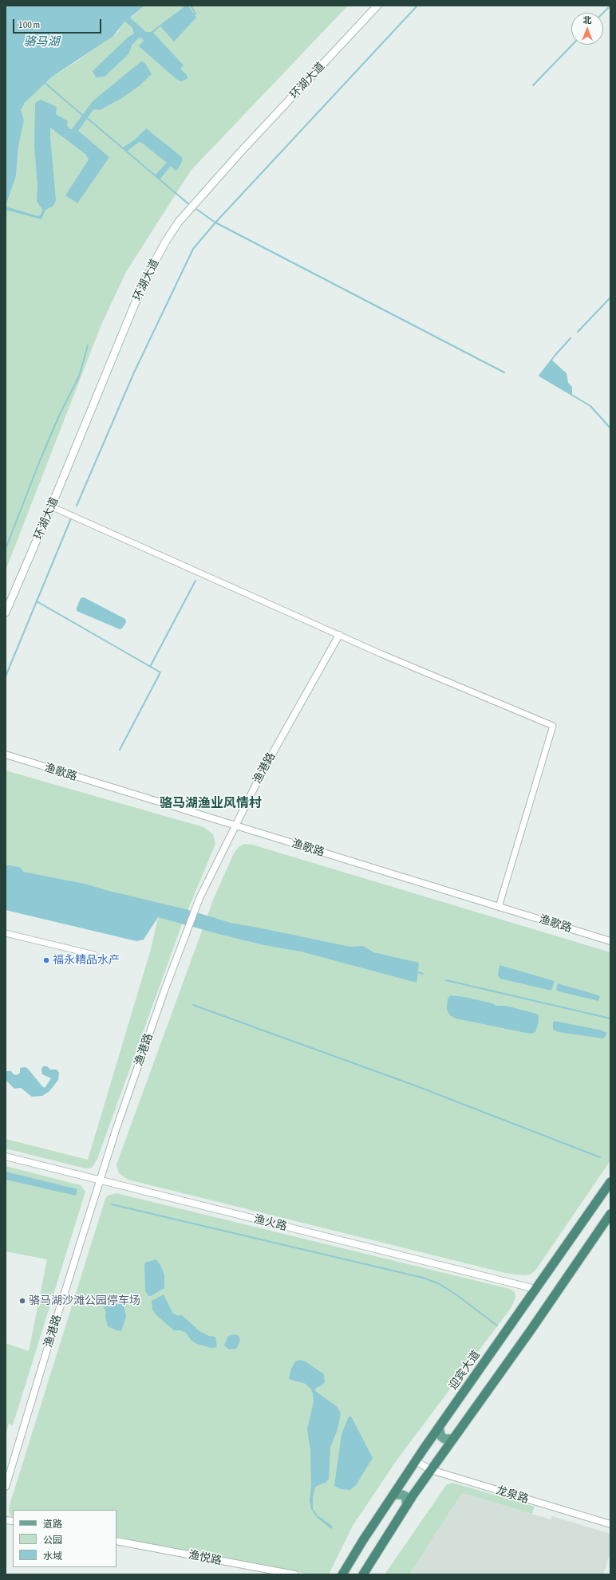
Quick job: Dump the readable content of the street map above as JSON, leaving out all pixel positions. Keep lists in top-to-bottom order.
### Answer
{
  "streets": {
    "highway": ["迎宾大道"],
    "main road": ["环湖大道"],
    "street": [
      "渔港路",
      "渔歌路",
      "渔火路",
      "龙泉路",
      "渔悦路"
    ]
  },
  "crossings": [
    ["渔港路", "渔歌路"],
    ["渔港路", "渔火路"],
    ["渔火路", "迎宾大道"],
    ["迎宾大道", "龙泉路"]
  ],
  "districts": ["骆马湖渔业风情村"],
  "water": ["骆马湖"],
  "places": ["福永精品水产", "骆马湖沙滩公园停车场"],
  "legend": ["道路", "公园", "水域"],
  "scale_bar": "100 m",
  "north": "top"
}
